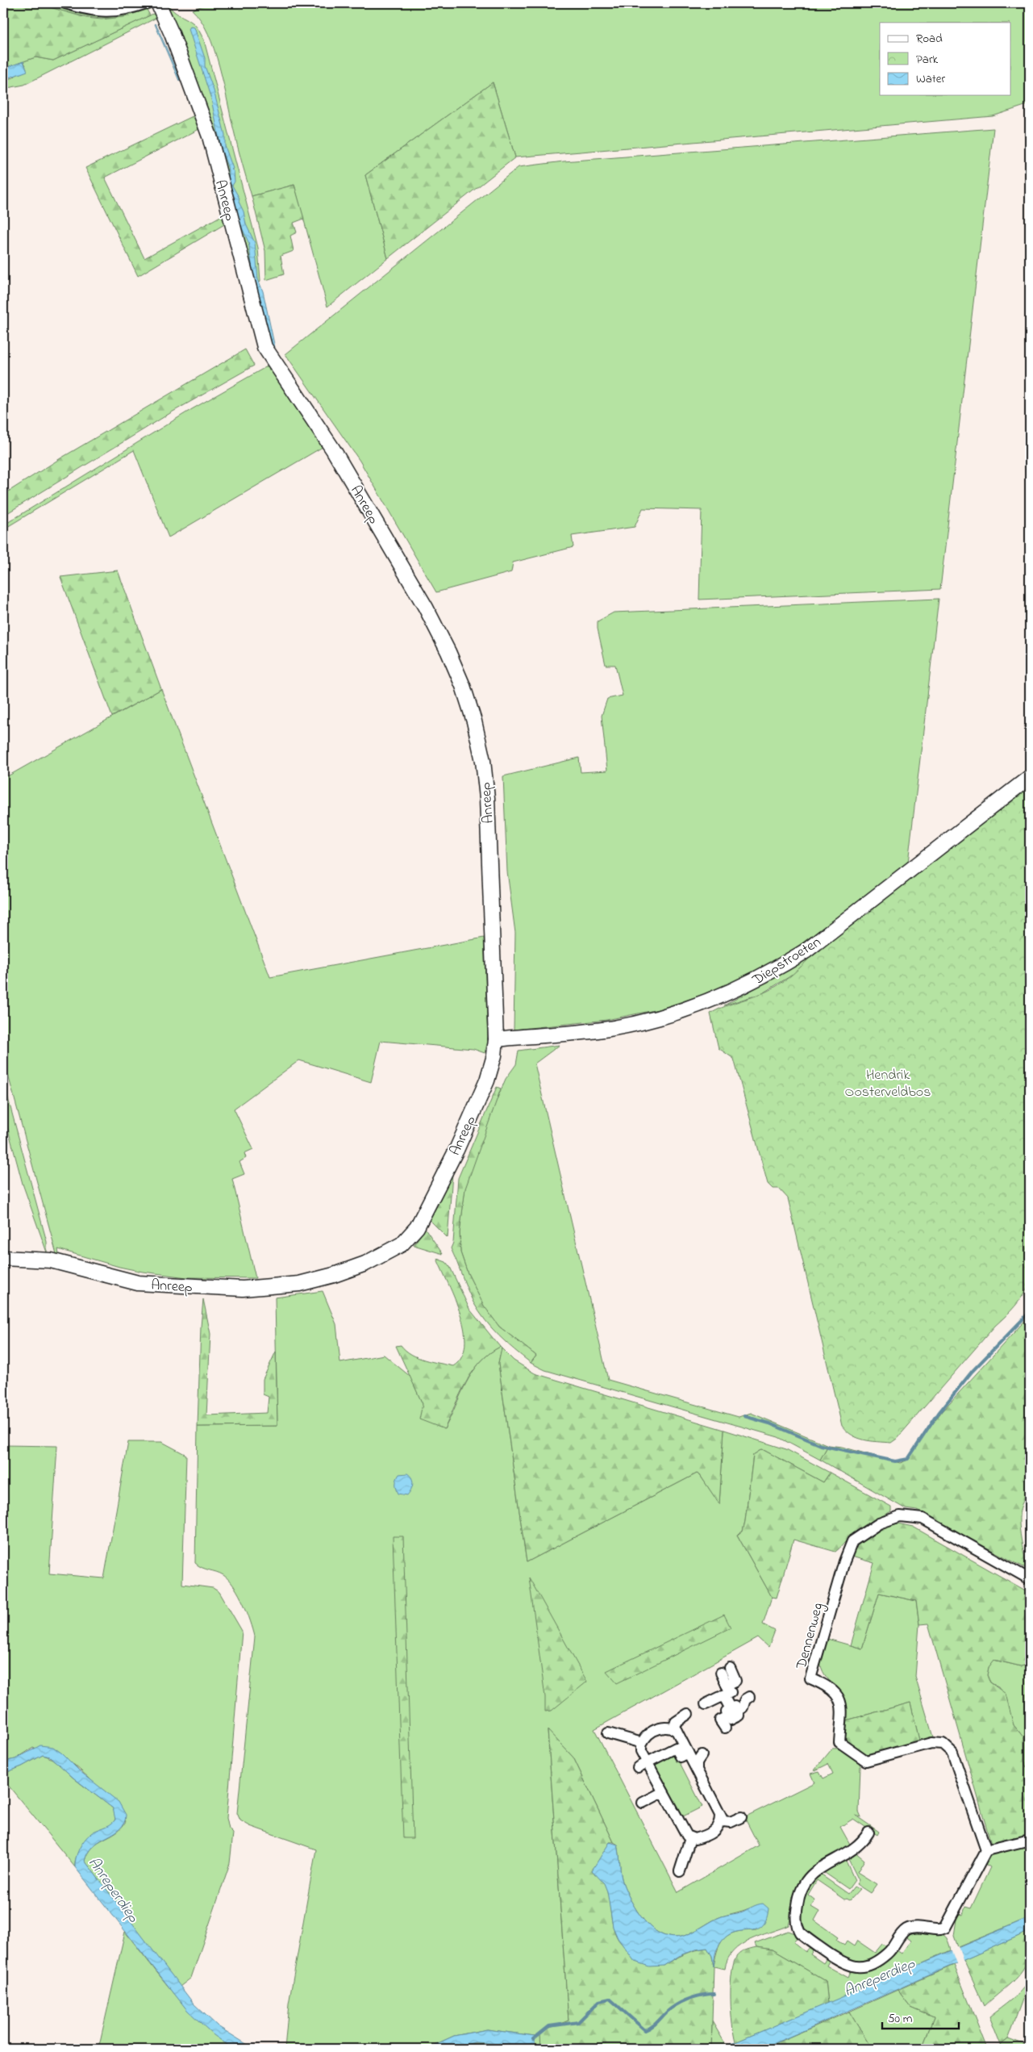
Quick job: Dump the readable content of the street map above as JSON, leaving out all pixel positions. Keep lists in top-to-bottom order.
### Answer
{
  "streets": {
    "street": ["Anreep", "Diepstroeten", "Dennenweg"]
  },
  "crossings": [
    ["Anreep", "Diepstroeten"]
  ],
  "water": ["Anreperdiep"],
  "parks": ["Hendrik Oosterveldbos"],
  "legend": ["Road", "Park", "Water"],
  "scale_bar": "50 m"
}
